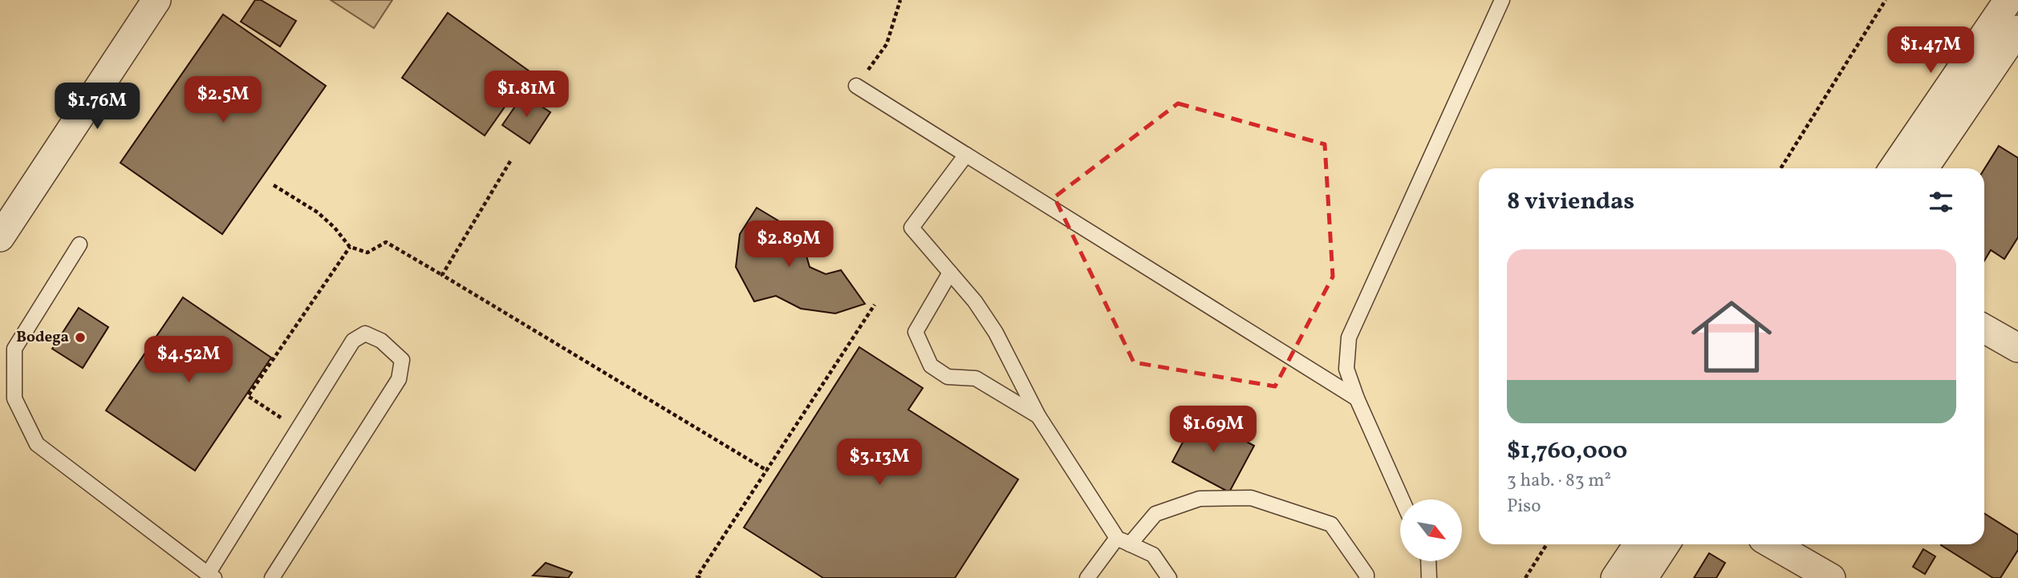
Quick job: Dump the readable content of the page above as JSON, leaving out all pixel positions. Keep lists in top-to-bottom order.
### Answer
{
  "places": ["Bodega"],
  "north": "bottom right",
  "page": {
    "price": [
      "$1.47M",
      "$1.81M",
      "$2.5M",
      "$1.76M",
      "$2.89M",
      "$4.52M",
      "$1.69M",
      "$3.13M"
    ],
    "heading": "8 viviendas",
    "list": [
      {
        "name": "$1,760,000",
        "note": "3 hab. · 83 m² · Piso"
      }
    ]
  }
}
